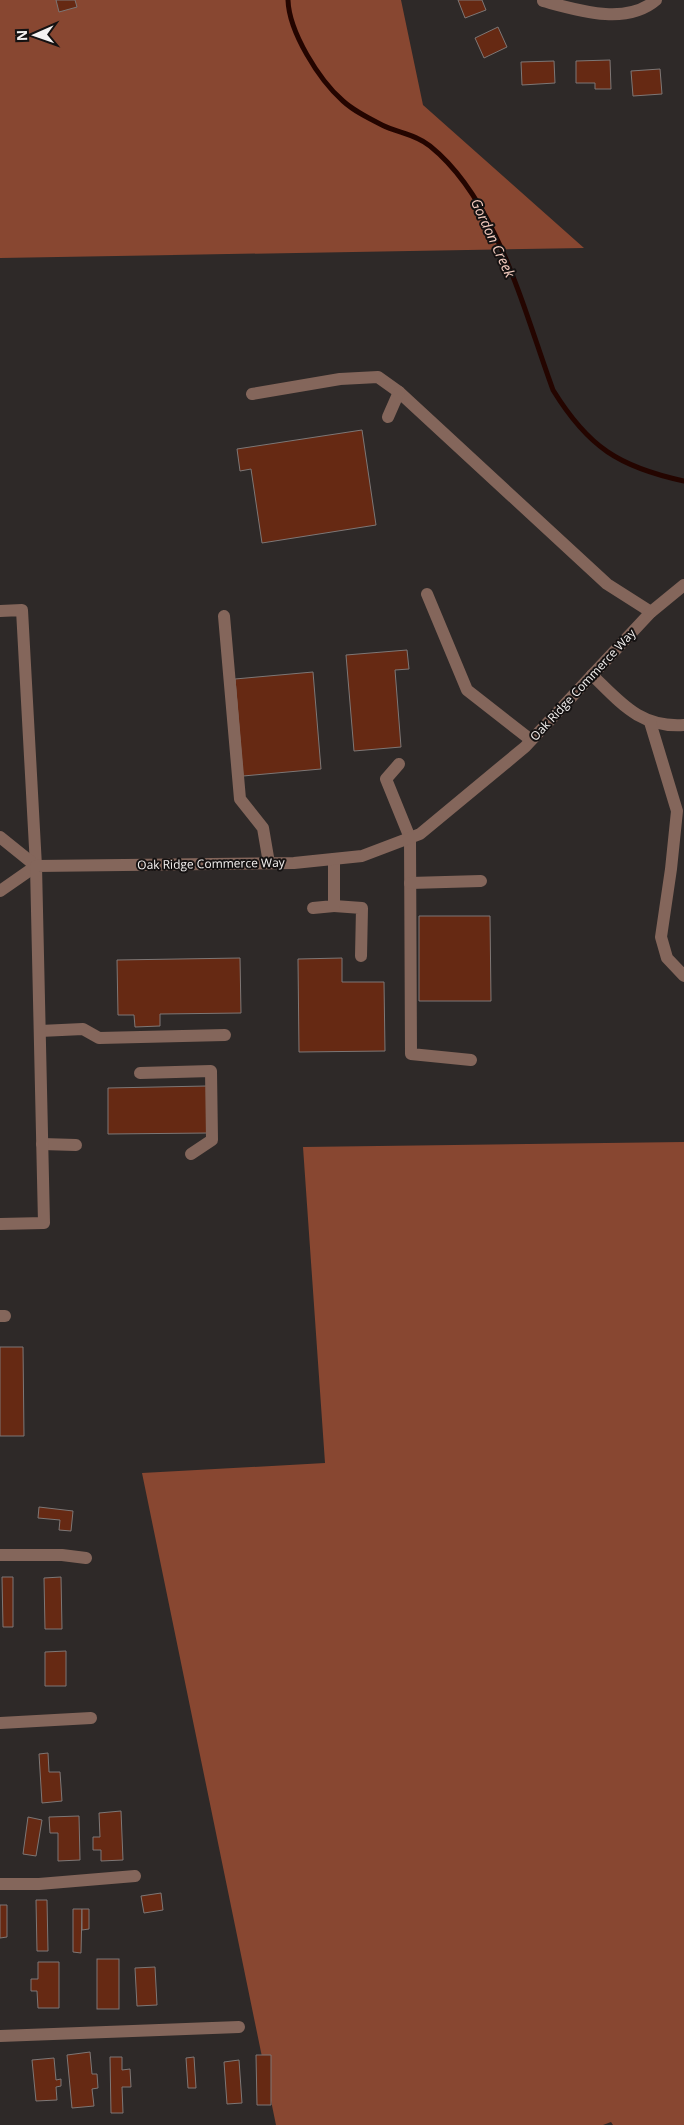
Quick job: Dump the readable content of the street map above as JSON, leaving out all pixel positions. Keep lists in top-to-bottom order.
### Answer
{
  "streets": {
    "street": ["Oak Ridge Commerce Way"]
  },
  "water": ["Gordon Creek"],
  "north": "left"
}
